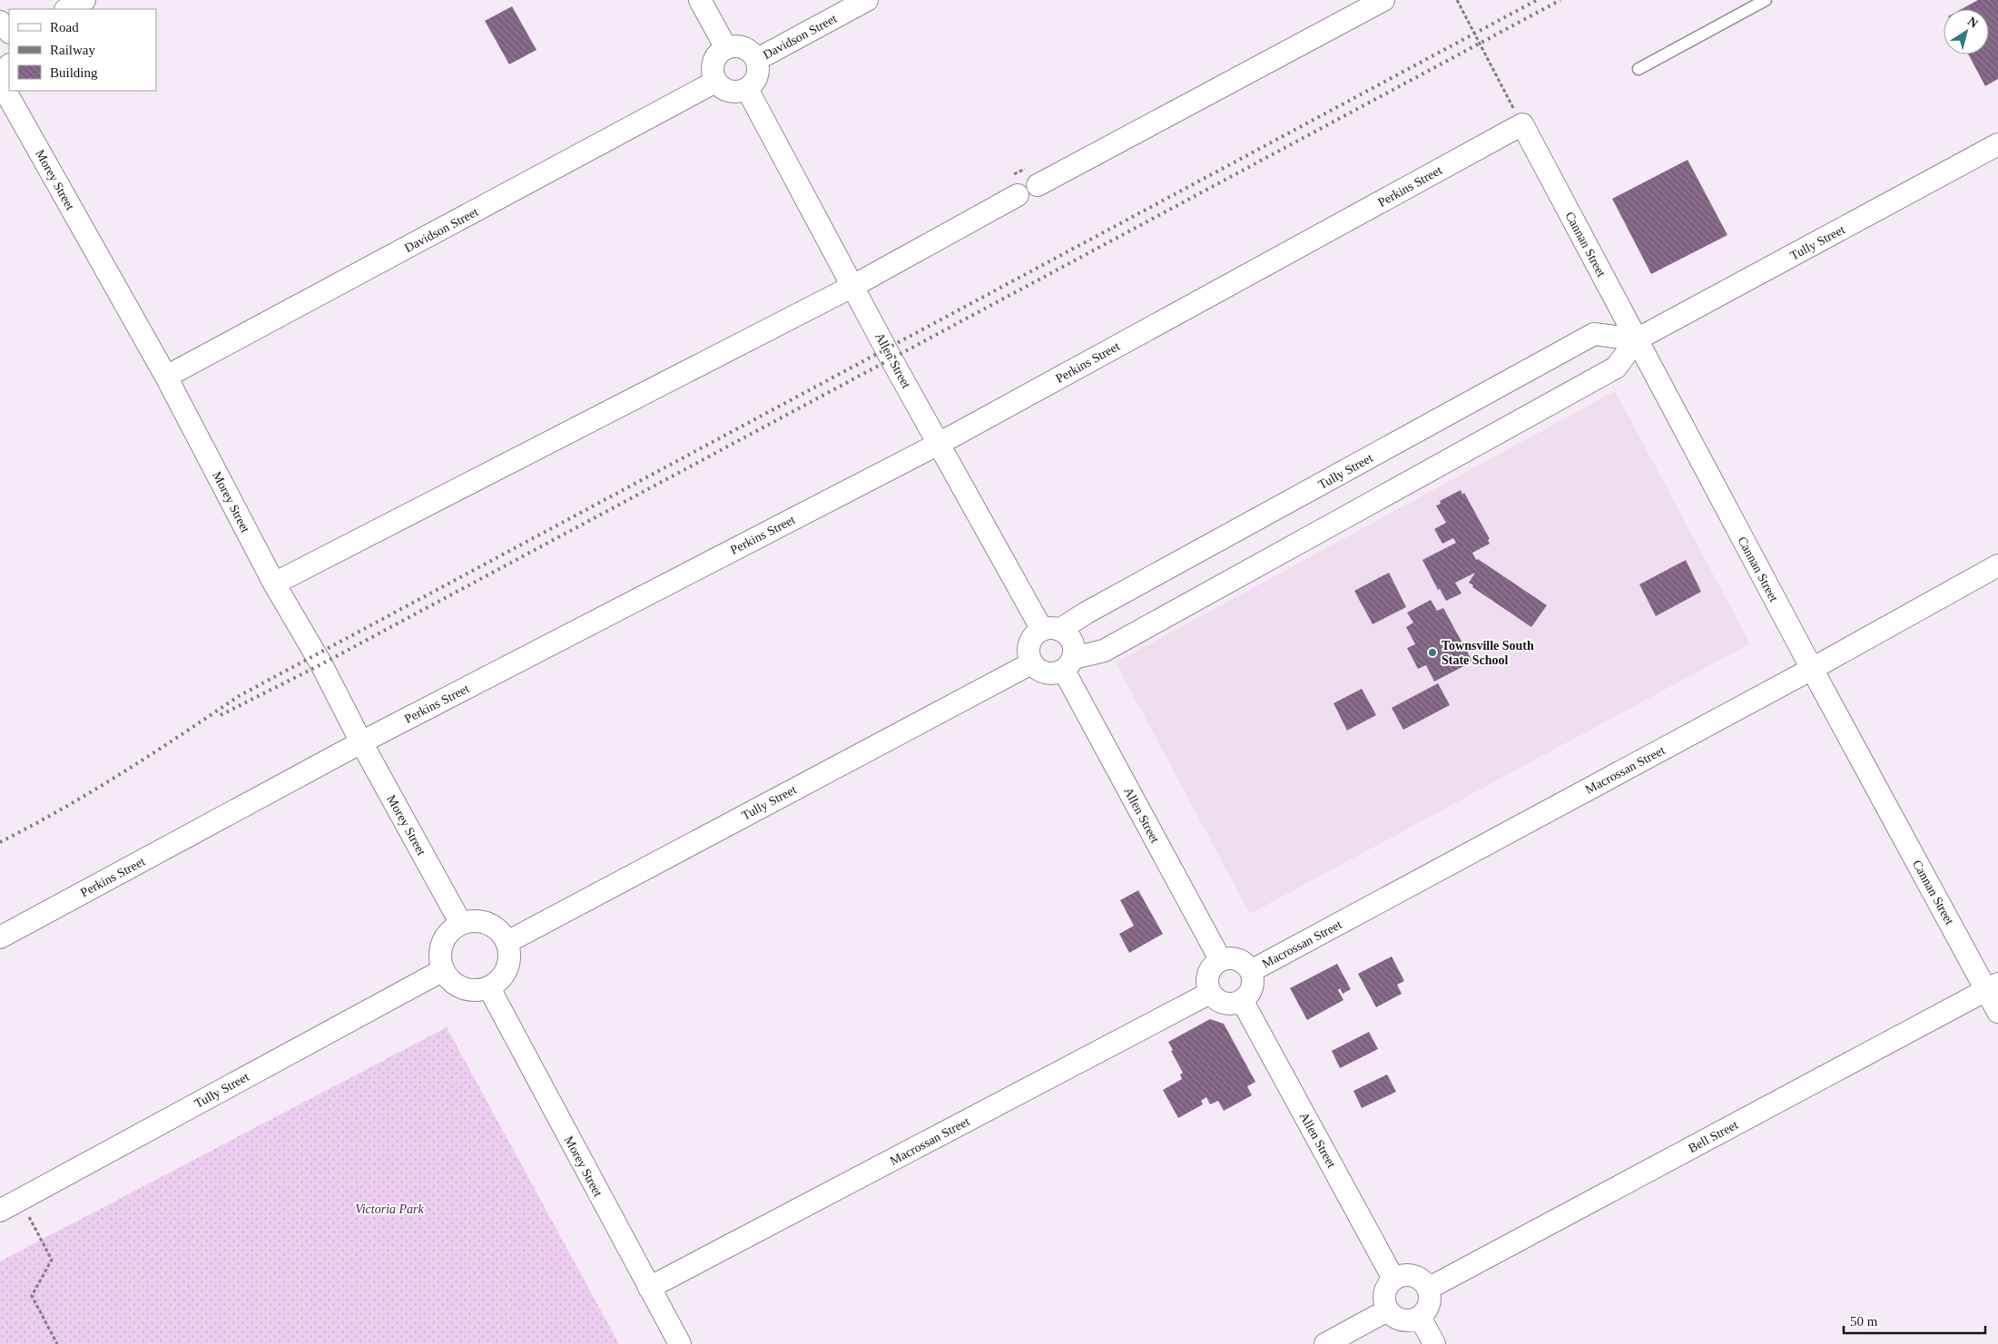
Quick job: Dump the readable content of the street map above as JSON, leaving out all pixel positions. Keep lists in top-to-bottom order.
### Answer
{
  "streets": {
    "street": [
      "Davidson Street",
      "Morey Street",
      "Perkins Street",
      "Tully Street",
      "Cannan Street",
      "Allen Street",
      "Macrossan Street",
      "Bell Street"
    ]
  },
  "crossings": [
    ["Davidson Street", "Morey Street"],
    ["Davidson Street", "Allen Street"],
    ["Morey Street", "Perkins Street"],
    ["Morey Street", "Tully Street"],
    ["Morey Street", "Macrossan Street"],
    ["Perkins Street", "Cannan Street"],
    ["Perkins Street", "Allen Street"],
    ["Tully Street", "Cannan Street"],
    ["Tully Street", "Allen Street"],
    ["Cannan Street", "Macrossan Street"],
    ["Cannan Street", "Bell Street"],
    ["Allen Street", "Macrossan Street"],
    ["Allen Street", "Bell Street"]
  ],
  "parks": ["Victoria Park"],
  "places": ["Townsville South State School"],
  "legend": ["Road", "Railway", "Building"],
  "scale_bar": "50 m",
  "north": "top right"
}
